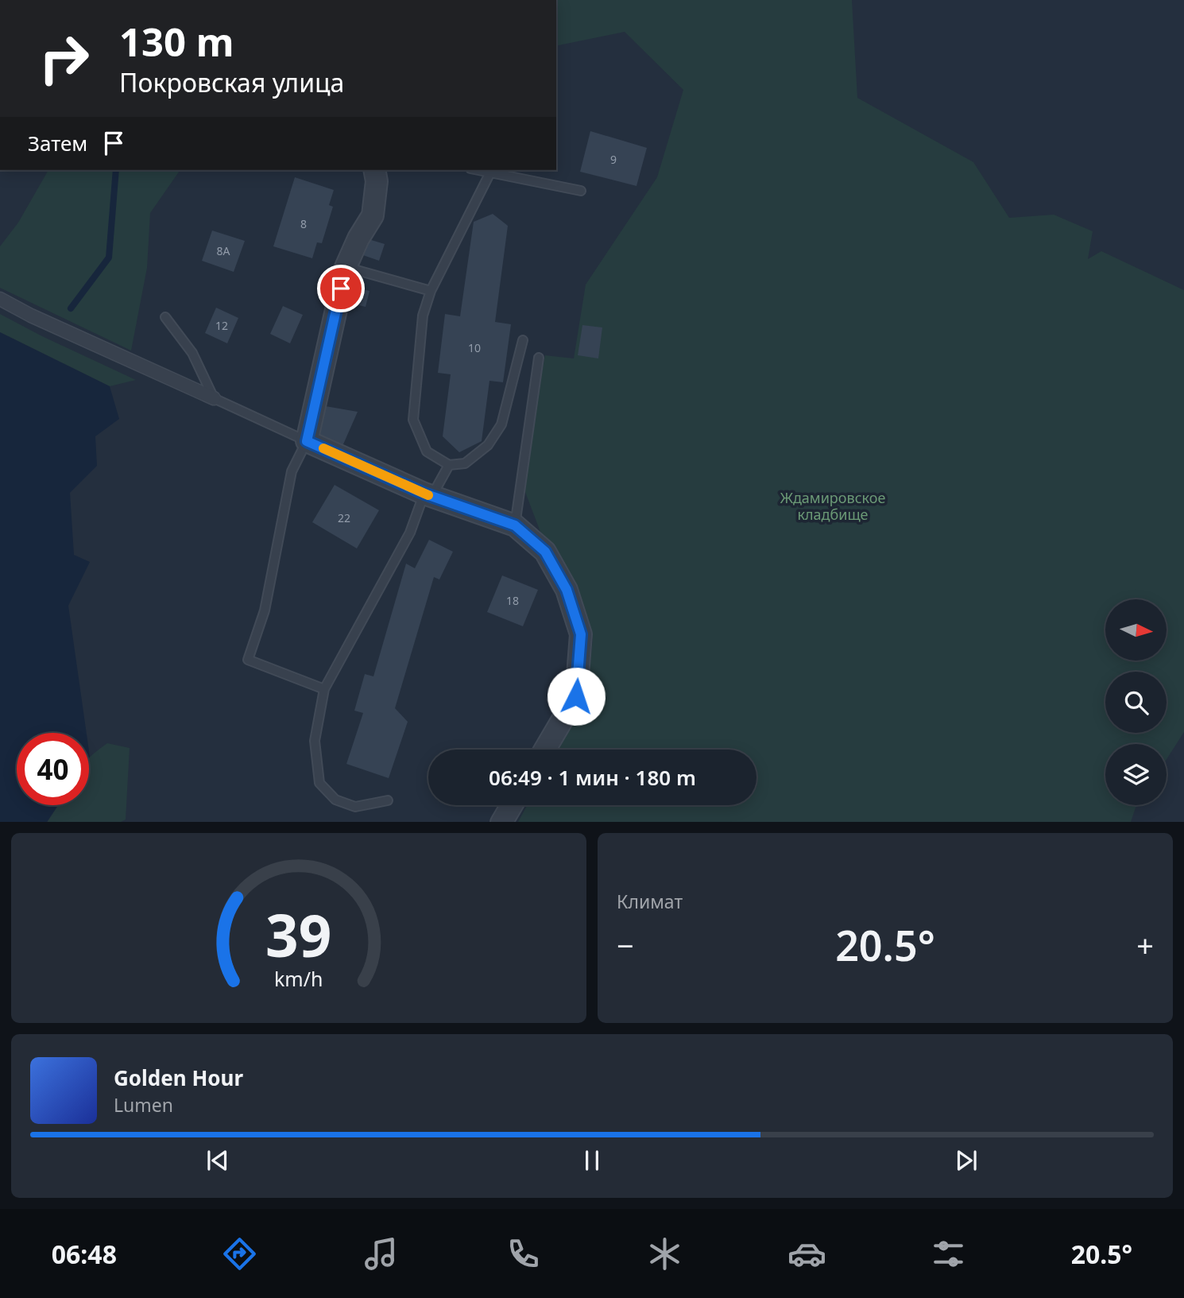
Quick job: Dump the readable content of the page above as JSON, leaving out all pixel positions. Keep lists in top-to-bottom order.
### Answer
{
  "parks": ["Ждамировское кладбище"],
  "house_numbers": [
    "9",
    "8",
    "8А",
    "12",
    "10",
    "22",
    "18"
  ],
  "north": "right",
  "page": {
    "turn": ["130 m", "Покровская улица"],
    "then": "Затем",
    "limit": "40",
    "trip": "06:49 · 1 мин · 180 m",
    "tile": "Климат",
    "heat": ["−", "20.5°", "+"],
    "song": ["Golden Hour", "Lumen"],
    "tabs": ["06:48", "20.5°"],
    "gauge": ["39", "km/h"]
  }
}
